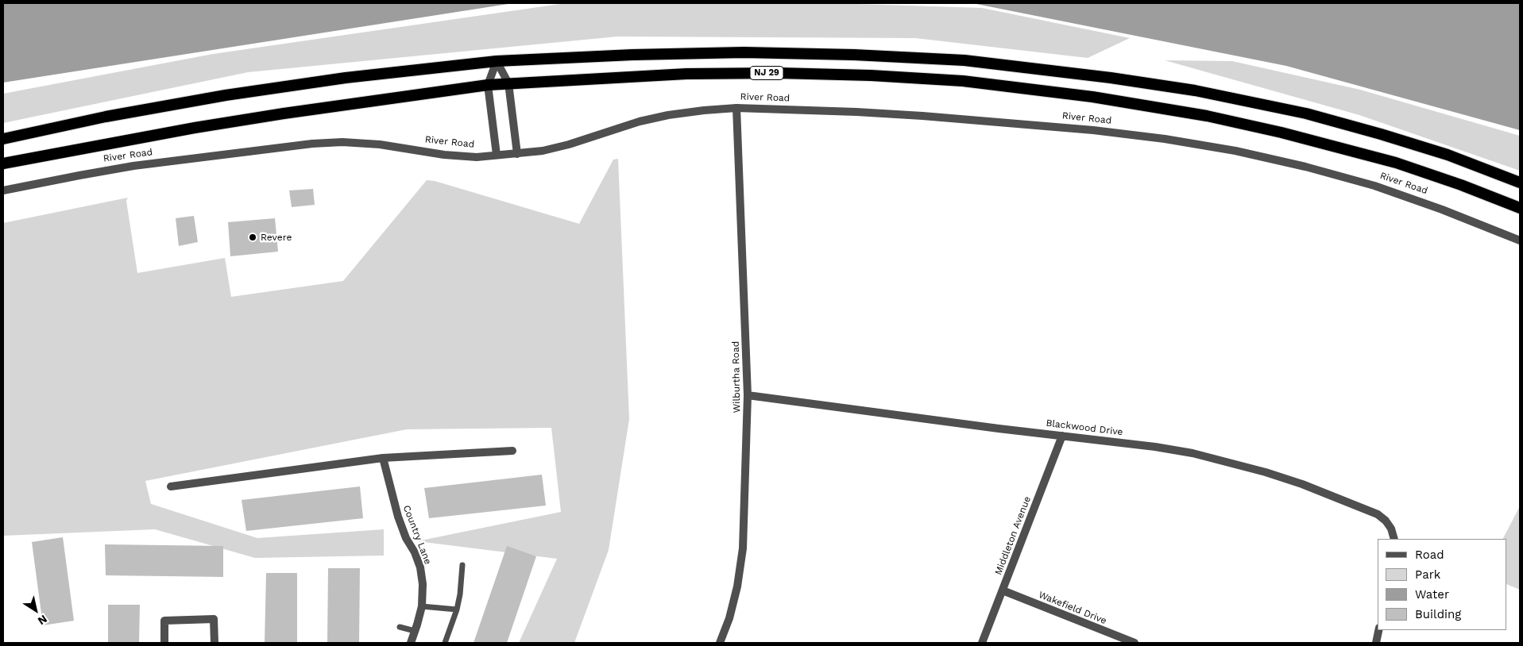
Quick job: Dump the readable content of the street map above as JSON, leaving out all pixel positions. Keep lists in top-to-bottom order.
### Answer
{
  "streets": {
    "highway": ["NJ 29", "River Road"],
    "street": [
      "Wilburtha Road",
      "Blackwood Drive",
      "Country Lane",
      "Middleton Avenue",
      "Wakefield Drive"
    ]
  },
  "crossings": [
    ["River Road", "Wilburtha Road"],
    ["Wilburtha Road", "Blackwood Drive"],
    ["Blackwood Drive", "Middleton Avenue"],
    ["Middleton Avenue", "Wakefield Drive"]
  ],
  "places": ["Revere"],
  "legend": [
    "Road",
    "Park",
    "Water",
    "Building"
  ],
  "north": "bottom right"
}
